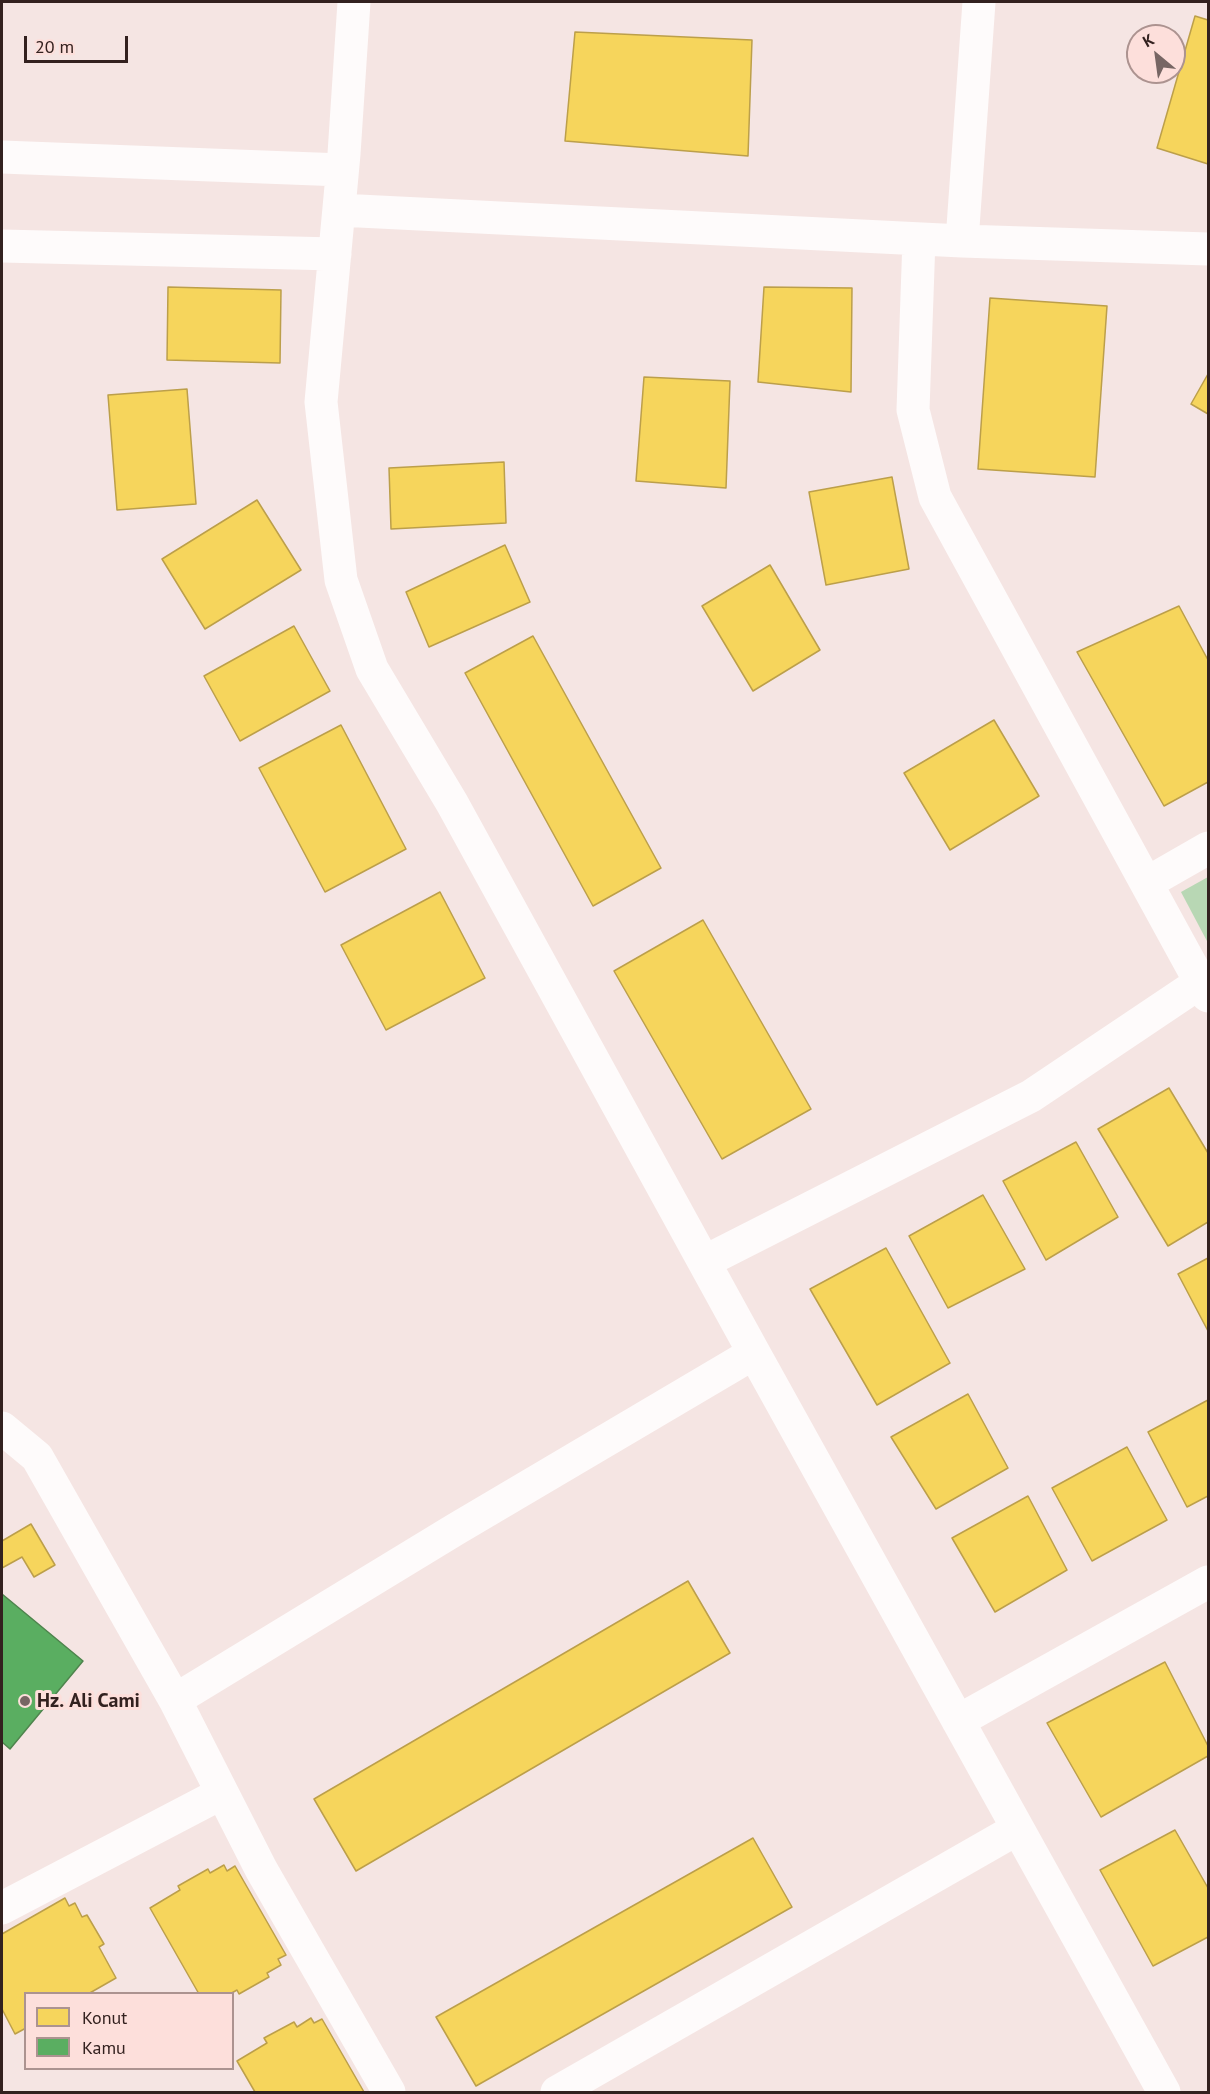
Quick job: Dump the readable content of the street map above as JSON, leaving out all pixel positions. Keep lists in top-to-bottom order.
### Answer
{
  "places": ["Hz. Ali Cami"],
  "legend": ["Konut", "Kamu"],
  "scale_bar": "20 m",
  "north": "top left"
}
